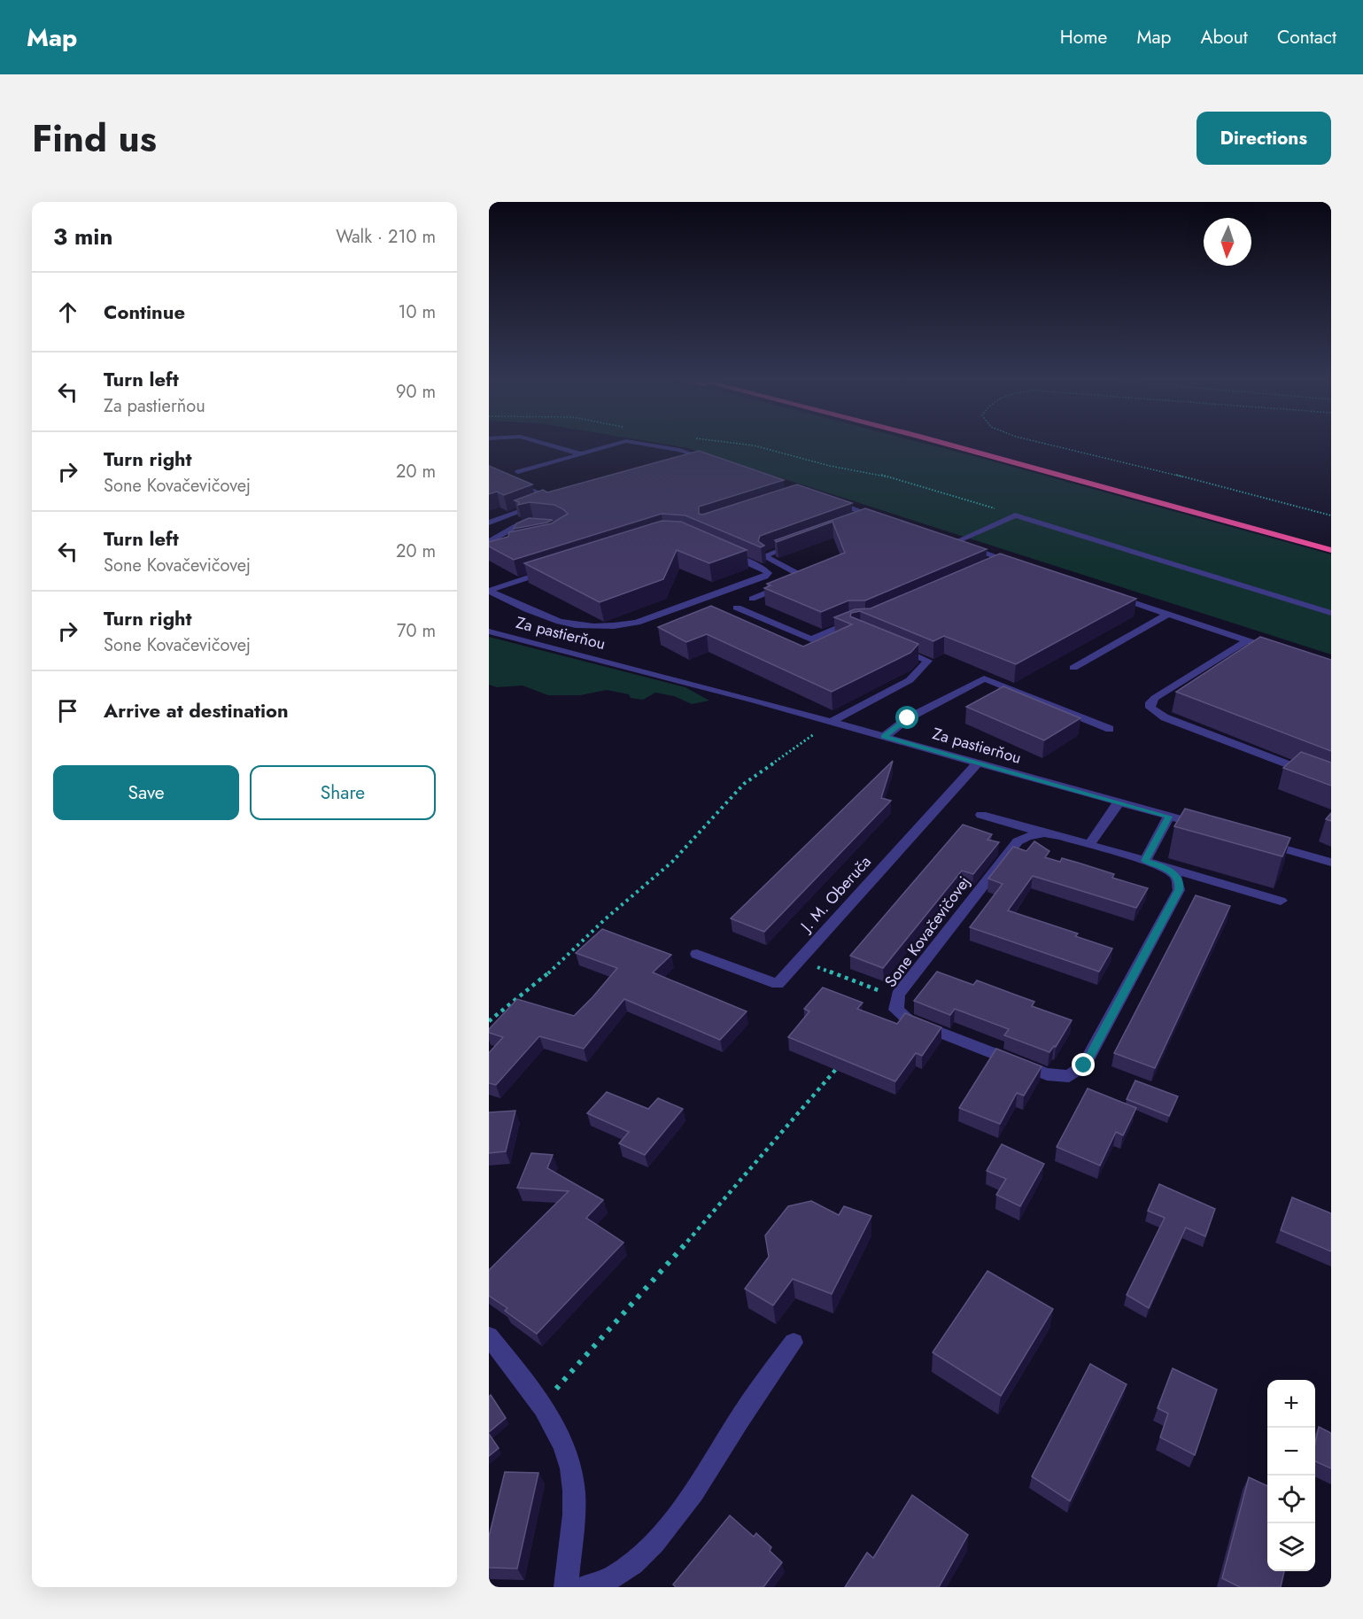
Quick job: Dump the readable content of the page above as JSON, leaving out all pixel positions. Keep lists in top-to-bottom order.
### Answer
{
  "streets": {
    "street": ["Za pastierňou", "J. M. Oberuča", "Sone Kovačevičovej"]
  },
  "crossings": [
    ["Za pastierňou", "J. M. Oberuča"]
  ],
  "north": "bottom",
  "page": {
    "header": "Map",
    "nav": [
      "Home",
      "Map",
      "About",
      "Contact"
    ],
    "title": "Find us",
    "buttons": [
      "Directions",
      ["Save", "Share"]
    ],
    "heading": ["3 min", "Walk · 210 m"],
    "list": [
      ["Continue", "10 m"],
      ["Turn left", "Za pastierňou", "90 m"],
      ["Turn right", "Sone Kovačevičovej", "20 m"],
      ["Turn left", "Sone Kovačevičovej", "20 m"],
      ["Turn right", "Sone Kovačevičovej", "70 m"],
      "Arrive at destination"
    ],
    "map_buttons": ["+", "−"]
  }
}
